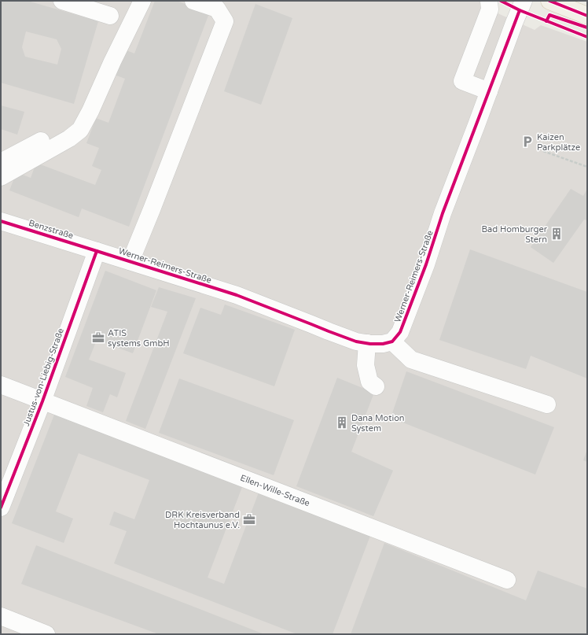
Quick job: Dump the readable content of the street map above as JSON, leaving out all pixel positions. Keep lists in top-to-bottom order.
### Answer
{
  "streets": {
    "street": [
      "Benzstraße",
      "Werner-Reimers-Straße",
      "Justus-von-Liebig-Straße",
      "Ellen-Wille-Straße"
    ]
  },
  "crossings": [
    ["Benzstraße", "Werner-Reimers-Straße"],
    ["Benzstraße", "Justus-von-Liebig-Straße"],
    ["Werner-Reimers-Straße", "Justus-von-Liebig-Straße"],
    ["Justus-von-Liebig-Straße", "Ellen-Wille-Straße"]
  ],
  "places": {
    "parking": ["Kaizen Parkplätze"],
    "building": ["Bad Homburger Stern", "Dana Motion System"],
    "office": ["ATIS systems GmbH", "DRK Kreisverband Hochtaunus e.V."]
  }
}
